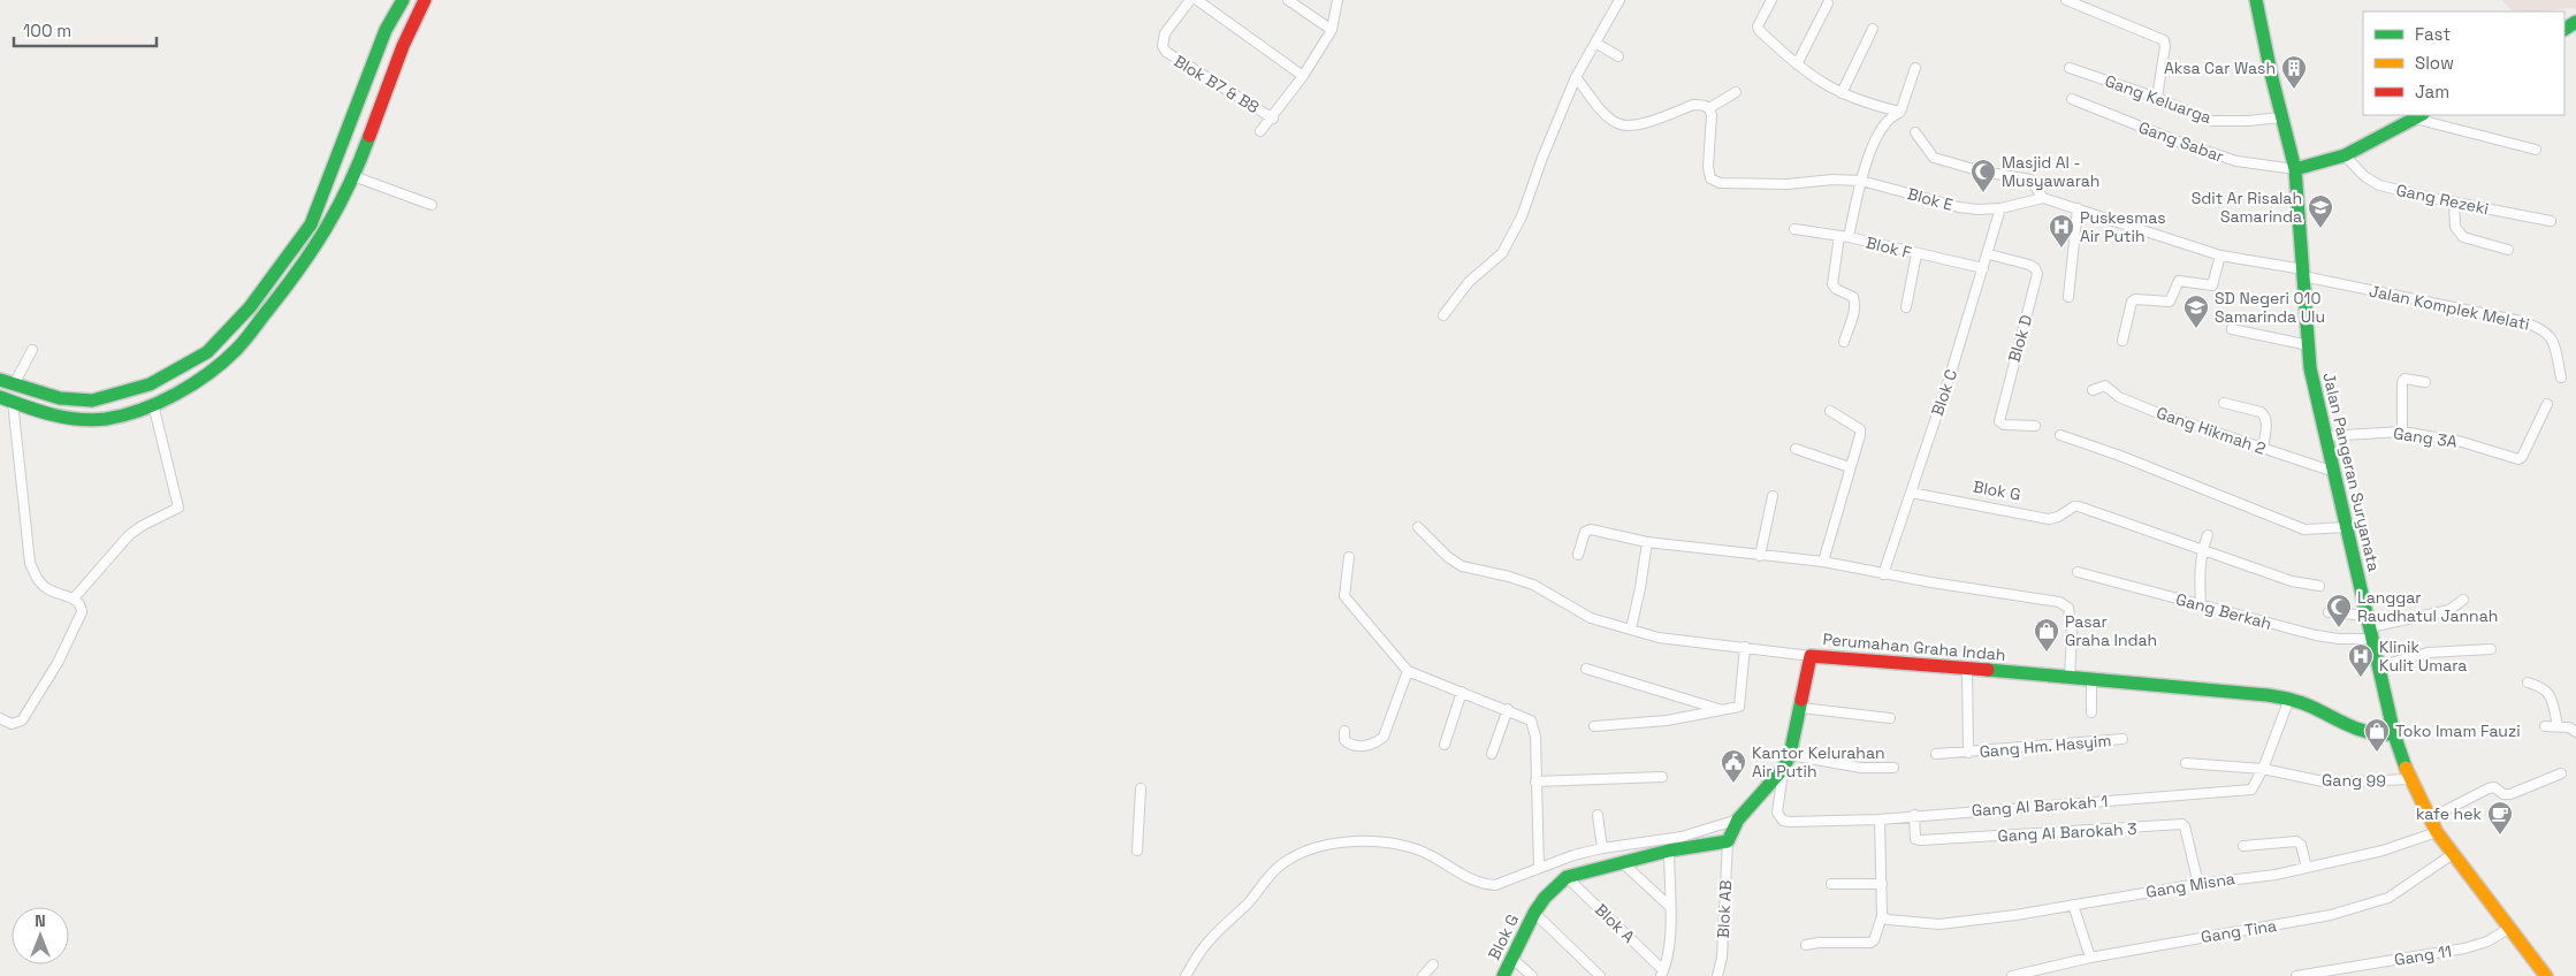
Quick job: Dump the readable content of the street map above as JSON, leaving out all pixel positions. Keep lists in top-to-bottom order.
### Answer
{
  "streets": {
    "main road": ["Jalan Pangeran Suryanata", "Blok G", "Perumahan Graha Indah"],
    "street": [
      "Blok B7 & B8",
      "Gang Keluarga",
      "Gang Sabar",
      "Blok E",
      "Gang Rezeki",
      "Blok F",
      "Jalan Komplek Melati",
      "Blok D",
      "Blok C",
      "Gang Hikmah 2",
      "Gang 3A",
      "Gang Berkah",
      "Gang Hm. Hasyim",
      "Gang 99",
      "Gang Al Barokah 1",
      "Gang Al Barokah 3",
      "Gang Misna",
      "Blok AB",
      "Blok A",
      "Gang Tina",
      "Gang 11"
    ]
  },
  "crossings": [
    ["Gang Keluarga", "Jalan Pangeran Suryanata"],
    ["Gang Sabar", "Jalan Pangeran Suryanata"],
    ["Blok E", "Jalan Komplek Melati"],
    ["Blok E", "Blok C"],
    ["Blok F", "Blok C"],
    ["Jalan Komplek Melati", "Jalan Pangeran Suryanata"],
    ["Blok D", "Blok C"],
    ["Blok C", "Blok G"],
    ["Gang Hikmah 2", "Jalan Pangeran Suryanata"],
    ["Gang 3A", "Jalan Pangeran Suryanata"],
    ["Jalan Pangeran Suryanata", "Gang Berkah"],
    ["Jalan Pangeran Suryanata", "Perumahan Graha Indah"],
    ["Jalan Pangeran Suryanata", "Gang 99"],
    ["Jalan Pangeran Suryanata", "Gang Misna"],
    ["Jalan Pangeran Suryanata", "Gang Tina"],
    ["Jalan Pangeran Suryanata", "Gang 11"],
    ["Perumahan Graha Indah", "Gang Hm. Hasyim"],
    ["Perumahan Graha Indah", "Gang Al Barokah 1"],
    ["Perumahan Graha Indah", "Blok AB"],
    ["Gang 99", "Gang Al Barokah 1"],
    ["Gang Al Barokah 1", "Gang Al Barokah 3"],
    ["Gang Al Barokah 3", "Gang Misna"]
  ],
  "places": {
    "building": ["Aksa Car Wash"],
    "mosque": ["Masjid Al - Musyawarah", "Langgar Raudhatul Jannah"],
    "school or university": ["Sdit Ar Risalah Samarinda", "SD Negeri 010 Samarinda Ulu"],
    "hospital": ["Puskesmas Air Putih", "Klinik Kulit Umara"],
    "shop": ["Pasar Graha Indah", "Toko Imam Fauzi"],
    "public building": ["Kantor Kelurahan Air Putih"],
    "cafe": ["kafe hek"]
  },
  "legend": ["Fast", "Slow", "Jam"],
  "scale_bar": "100 m",
  "north": "top"
}
